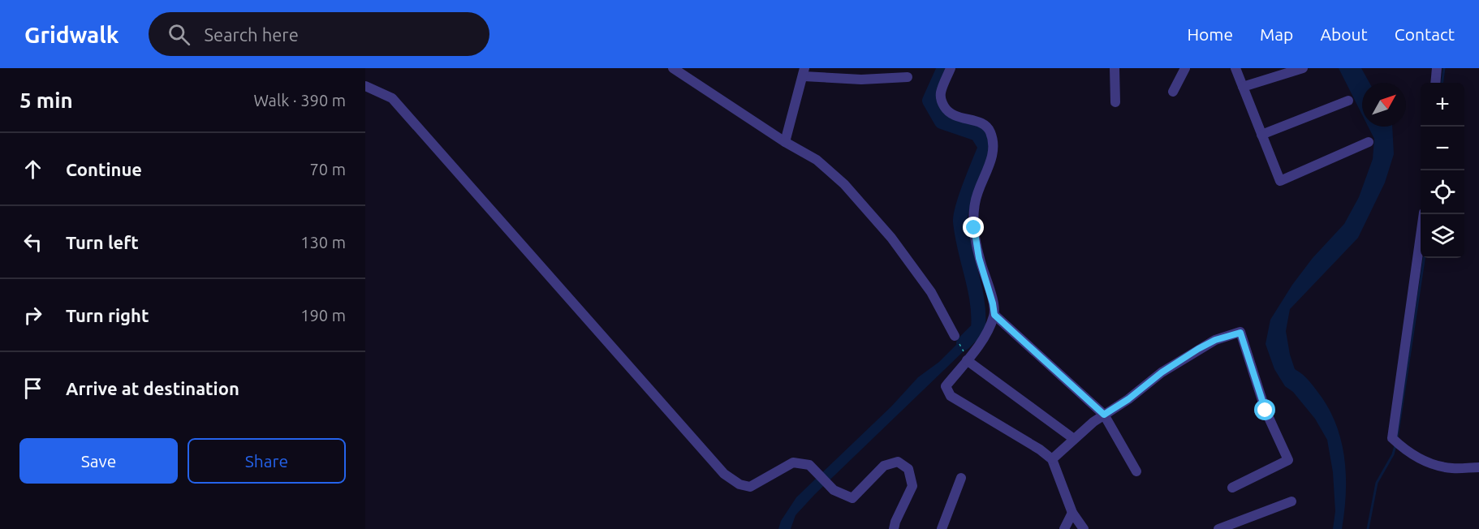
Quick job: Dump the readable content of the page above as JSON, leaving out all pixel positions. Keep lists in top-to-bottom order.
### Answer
{
  "north": "top right",
  "page": {
    "header": "Gridwalk",
    "search": "Search here",
    "nav": [
      "Home",
      "Map",
      "About",
      "Contact"
    ],
    "heading": ["5 min", "Walk · 390 m"],
    "map_buttons": ["+", "−"],
    "list": [
      ["Continue", "70 m"],
      ["Turn left", "130 m"],
      ["Turn right", "190 m"],
      "Arrive at destination"
    ],
    "buttons": ["Save", "Share"]
  }
}
